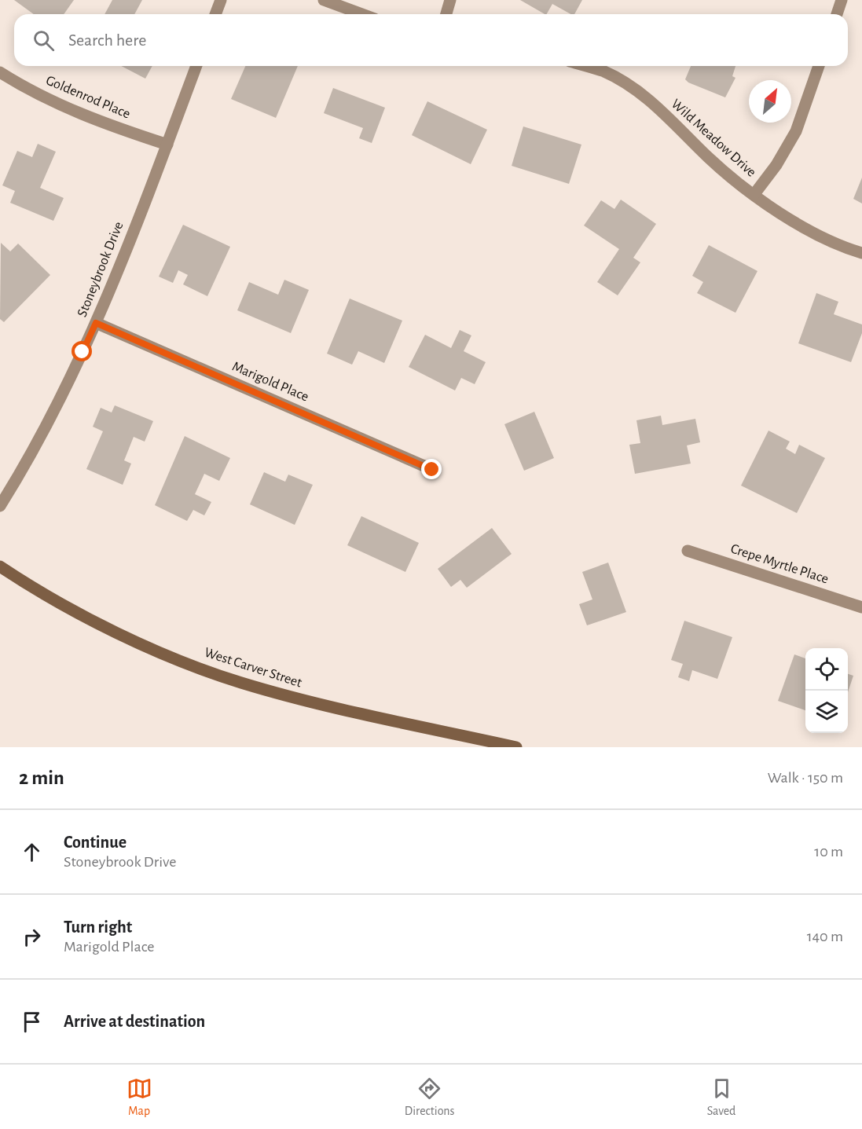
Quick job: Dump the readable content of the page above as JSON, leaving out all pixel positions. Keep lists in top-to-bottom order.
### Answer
{
  "streets": {
    "street": [
      "Goldenrod Place",
      "Wild Meadow Drive",
      "Stoneybrook Drive",
      "Marigold Place",
      "Crepe Myrtle Place",
      "West Carver Street"
    ]
  },
  "crossings": [
    ["Goldenrod Place", "Stoneybrook Drive"],
    ["Stoneybrook Drive", "Marigold Place"]
  ],
  "north": "top right",
  "page": {
    "search": "Search here",
    "heading": ["2 min", "Walk · 150 m"],
    "list": [
      ["Continue", "Stoneybrook Drive", "10 m"],
      ["Turn right", "Marigold Place", "140 m"],
      "Arrive at destination"
    ],
    "nav": ["Map", "Directions", "Saved"]
  }
}
